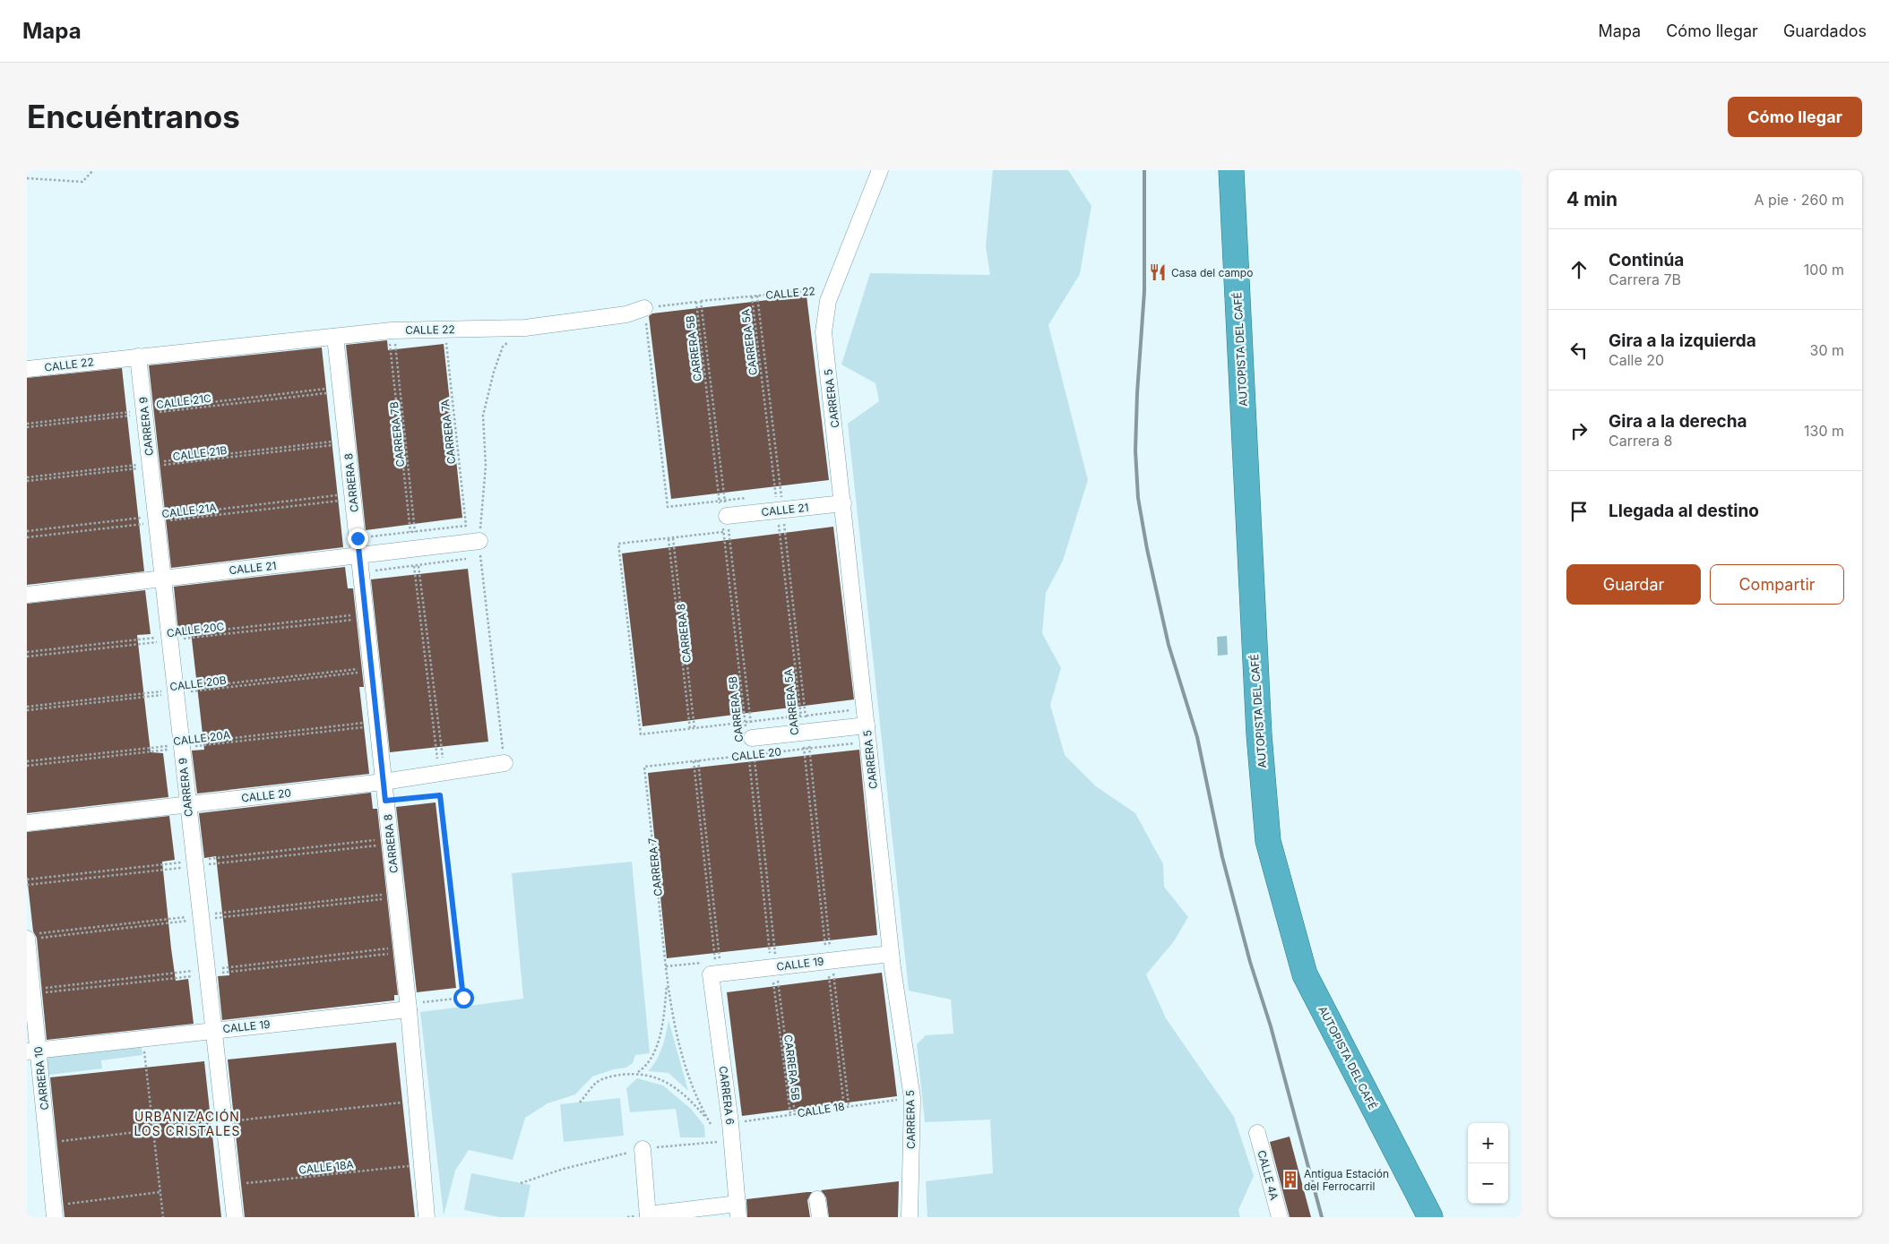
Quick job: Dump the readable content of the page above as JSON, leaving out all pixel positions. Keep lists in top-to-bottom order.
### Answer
{
  "streets": {
    "highway": ["AUTOPISTA DEL CAFÉ"],
    "street": [
      "CALLE 22",
      "CARRERA 5",
      "CARRERA 9",
      "CARRERA 8",
      "CALLE 21",
      "CALLE 20",
      "CALLE 19",
      "CARRERA 10",
      "CARRERA 6",
      "CALLE 4A"
    ],
    "path": [
      "CARRERA 5A",
      "CARRERA 5B",
      "CALLE 21C",
      "CARRERA 7A",
      "CARRERA 7B",
      "CALLE 21B",
      "CALLE 21A",
      "CALLE 20C",
      "CALLE 20B",
      "CALLE 20A",
      "CARRERA 7",
      "CALLE 18",
      "CALLE 18A"
    ]
  },
  "crossings": [
    ["CALLE 22", "CARRERA 5A"],
    ["CALLE 22", "CARRERA 5B"],
    ["CALLE 22", "CARRERA 5"],
    ["CALLE 22", "CARRERA 9"],
    ["CALLE 22", "CARRERA 8"],
    ["CARRERA 5A", "CALLE 21"],
    ["CARRERA 5A", "CALLE 20"],
    ["CARRERA 5A", "CALLE 19"],
    ["CARRERA 5A", "CALLE 18"],
    ["CARRERA 5B", "CALLE 21"],
    ["CARRERA 5B", "CALLE 20"],
    ["CARRERA 5B", "CALLE 19"],
    ["CARRERA 5B", "CALLE 18"],
    ["CARRERA 5", "CALLE 21"],
    ["CARRERA 5", "CALLE 20"],
    ["CARRERA 5", "CALLE 19"],
    ["CARRERA 5", "CALLE 18"],
    ["CALLE 21C", "CARRERA 9"],
    ["CALLE 21C", "CARRERA 8"],
    ["CARRERA 9", "CALLE 21B"],
    ["CARRERA 9", "CALLE 21"],
    ["CARRERA 9", "CALLE 21A"],
    ["CARRERA 9", "CALLE 20C"],
    ["CARRERA 9", "CALLE 20B"],
    ["CARRERA 9", "CALLE 20A"],
    ["CARRERA 9", "CALLE 20"],
    ["CARRERA 9", "CALLE 19"],
    ["CARRERA 9", "CALLE 18A"],
    ["CARRERA 7A", "CARRERA 7B"],
    ["CALLE 21B", "CARRERA 8"],
    ["CARRERA 8", "CALLE 21"],
    ["CARRERA 8", "CALLE 21A"],
    ["CARRERA 8", "CALLE 20C"],
    ["CARRERA 8", "CALLE 20B"],
    ["CARRERA 8", "CALLE 20A"],
    ["CARRERA 8", "CALLE 20"],
    ["CARRERA 8", "CALLE 19"],
    ["CARRERA 8", "CALLE 18A"],
    ["CALLE 20", "CARRERA 7"],
    ["CALLE 19", "CARRERA 10"],
    ["CALLE 19", "CARRERA 6"],
    ["CARRERA 6", "CALLE 18"]
  ],
  "districts": ["URBANIZACIÓN LOS CRISTALES"],
  "places": {
    "restaurant": ["Casa del campo"],
    "building": ["Antigua Estación del Ferrocarril"]
  },
  "page": {
    "header": "Mapa",
    "nav": ["Mapa", "Cómo llegar", "Guardados"],
    "buttons": [
      "Cómo llegar",
      ["Guardar", "Compartir"]
    ],
    "title": "Encuéntranos",
    "heading": ["4 min", "A pie · 260 m"],
    "list": [
      ["Continúa", "Carrera 7B", "100 m"],
      ["Gira a la izquierda", "Calle 20", "30 m"],
      ["Gira a la derecha", "Carrera 8", "130 m"],
      "Llegada al destino"
    ],
    "map_buttons": ["+", "−"]
  }
}
